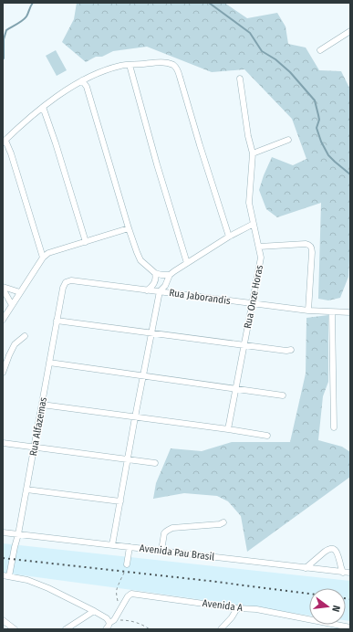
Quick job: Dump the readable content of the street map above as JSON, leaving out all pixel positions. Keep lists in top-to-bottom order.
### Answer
{
  "streets": {
    "street": [
      "Rua Jaborandis",
      "Rua Onze Horas",
      "Rua Alfazemas",
      "Avenida Pau Brasil",
      "Avenida A"
    ]
  },
  "crossings": [
    ["Rua Jaborandis", "Rua Onze Horas"],
    ["Rua Jaborandis", "Rua Alfazemas"],
    ["Rua Alfazemas", "Avenida Pau Brasil"]
  ],
  "north": "right"
}
